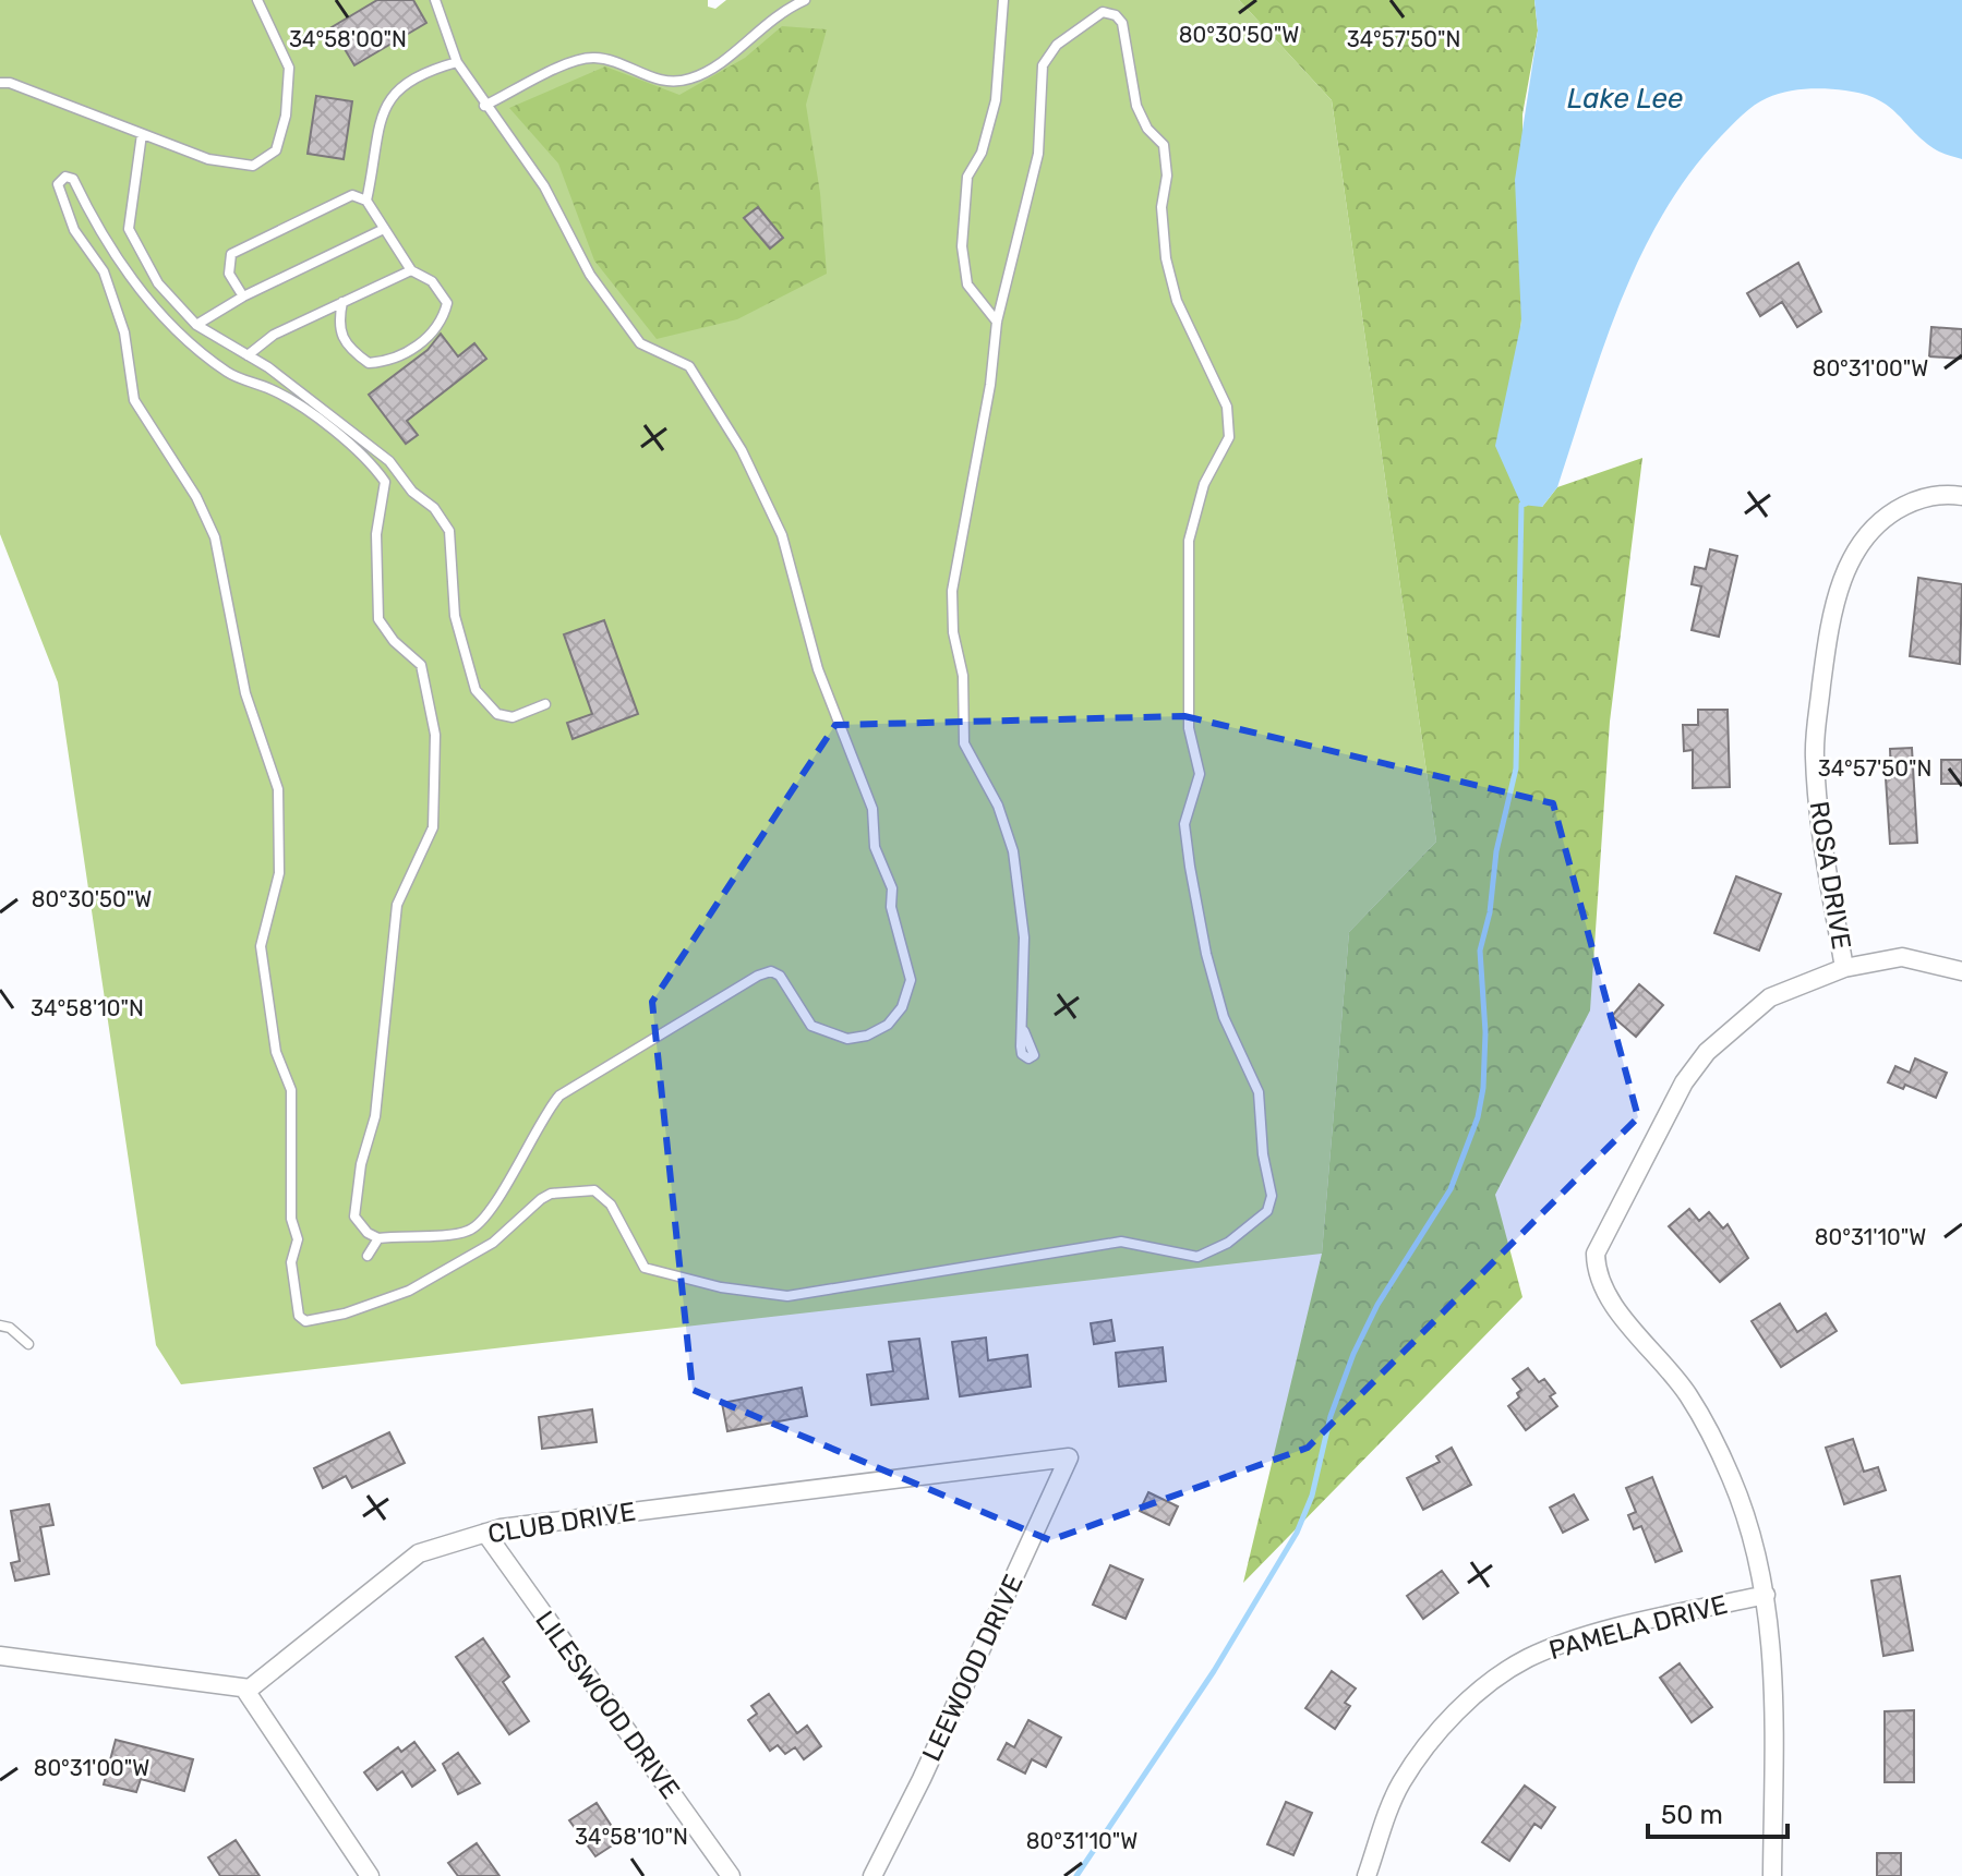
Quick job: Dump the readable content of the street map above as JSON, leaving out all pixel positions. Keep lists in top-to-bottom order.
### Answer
{
  "streets": {
    "street": [
      "ROSA DRIVE",
      "CLUB DRIVE",
      "PAMELA DRIVE",
      "LEEWOOD DRIVE",
      "LILESWOOD DRIVE"
    ]
  },
  "crossings": [
    ["CLUB DRIVE", "LEEWOOD DRIVE"],
    ["CLUB DRIVE", "LILESWOOD DRIVE"]
  ],
  "water": ["Lake Lee"],
  "scale_bar": "50 m",
  "coordinates": [
    "80°30'50\"W",
    "34°58'00\"N",
    "34°57'50\"N",
    "80°31'00\"W",
    "34°58'10\"N",
    "80°31'10\"W"
  ]
}
